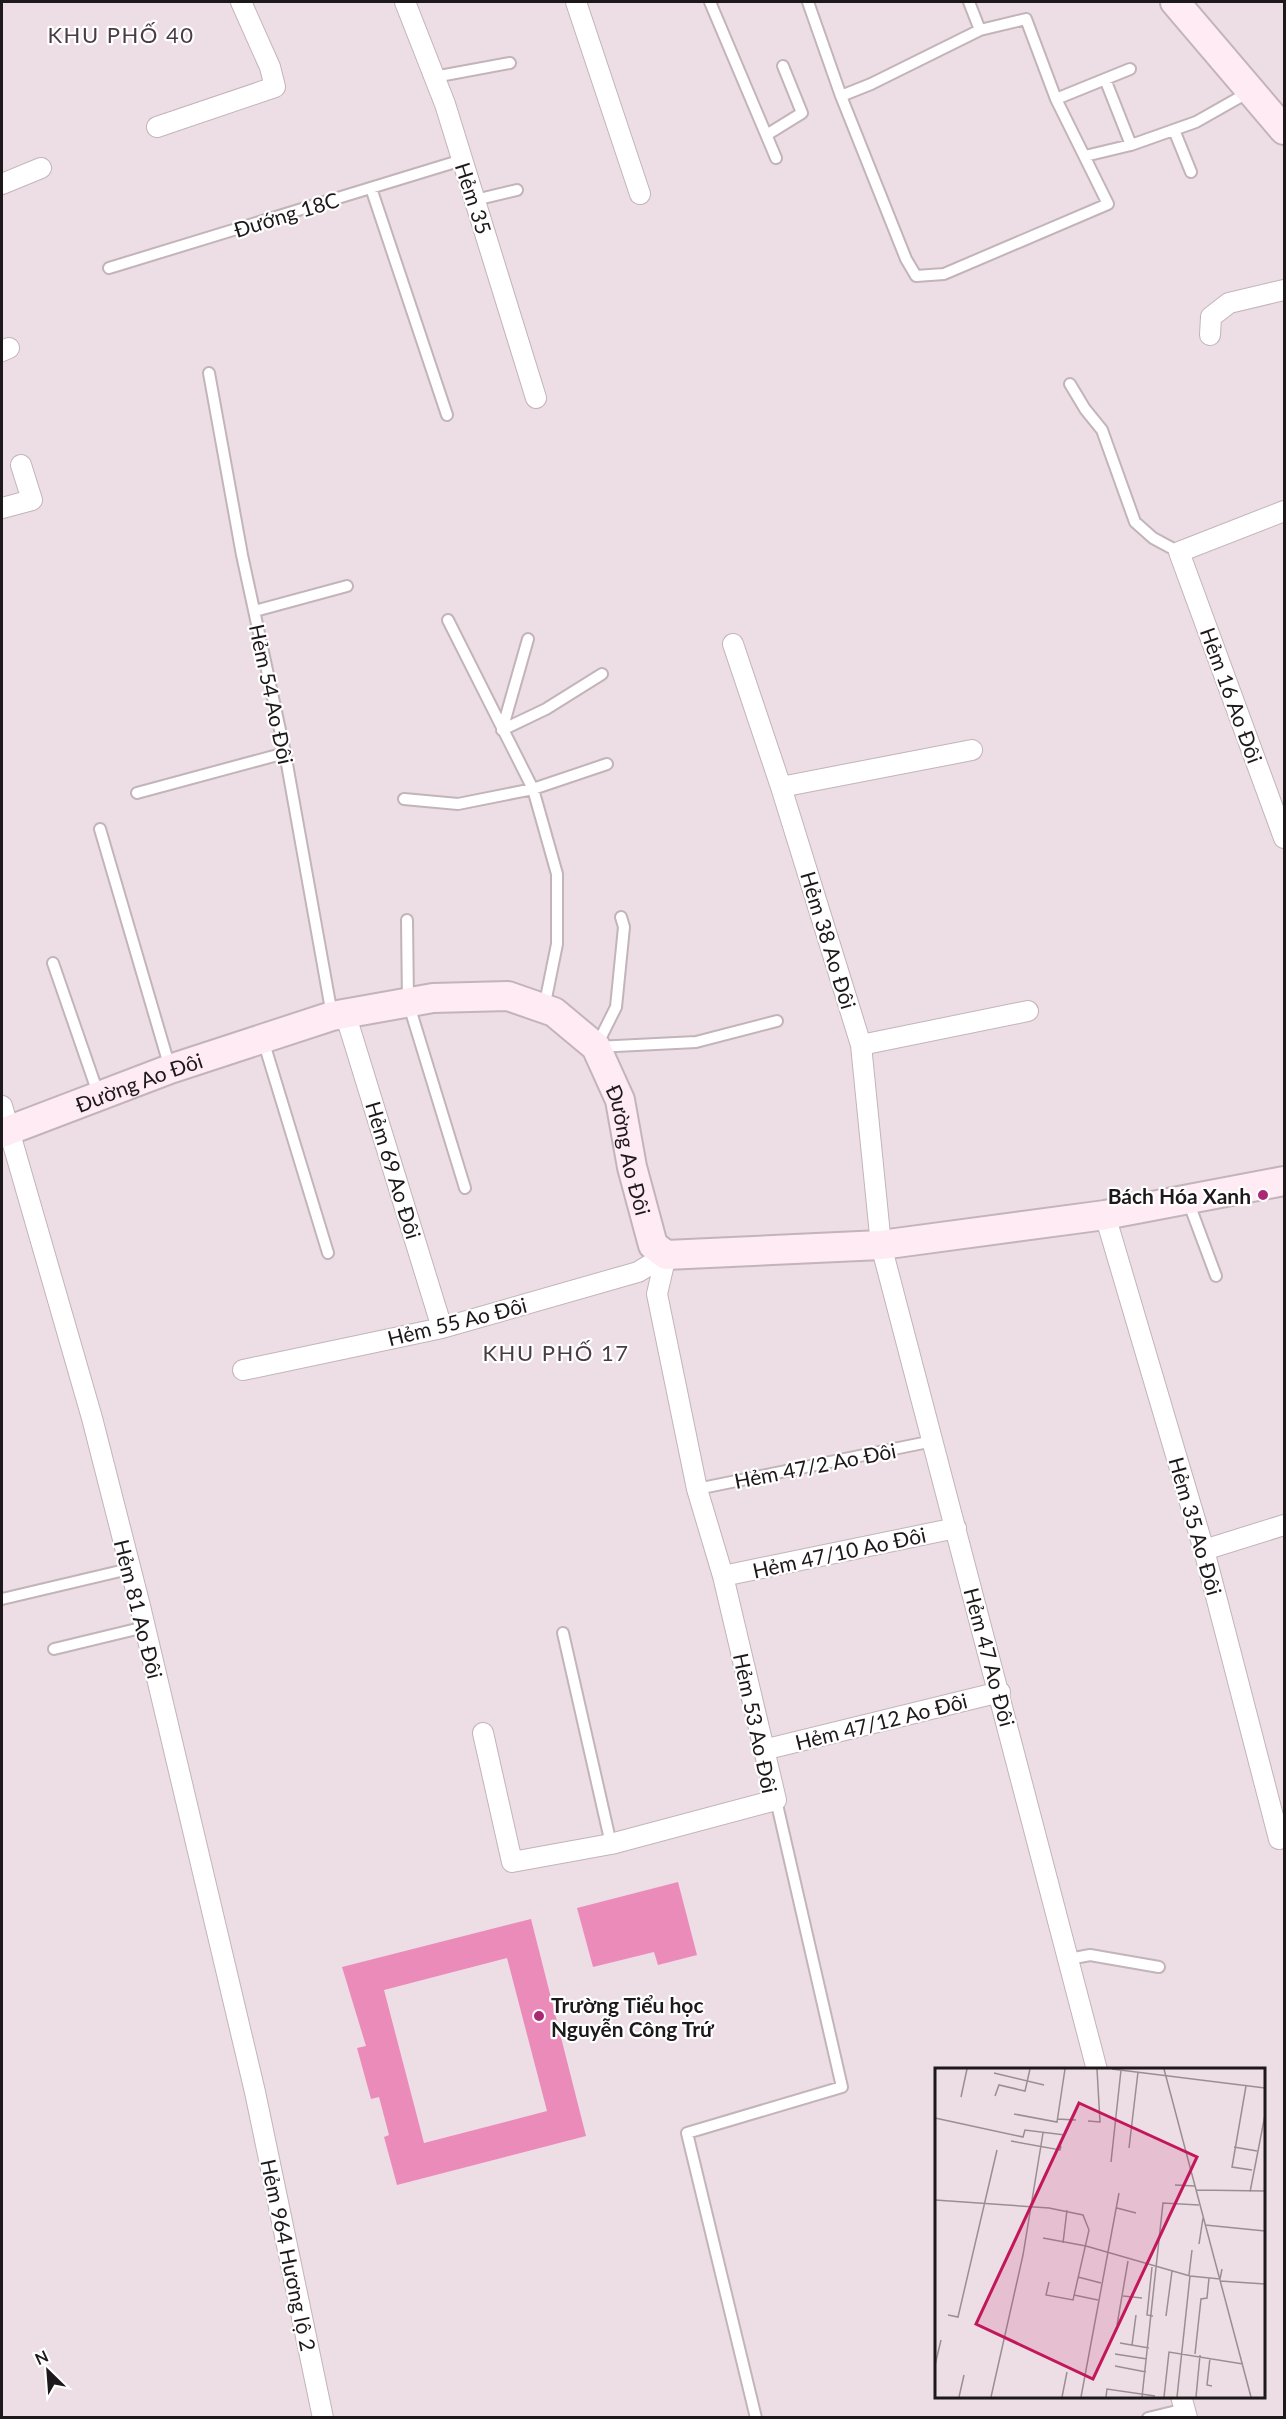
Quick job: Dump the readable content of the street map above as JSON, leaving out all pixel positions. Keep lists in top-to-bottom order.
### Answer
{
  "streets": {
    "street": [
      "Hẻm 35",
      "Hẻm 16 Ao Đôi",
      "Hẻm 38 Ao Đôi",
      "Đường Ao Đôi",
      "Hẻm 69 Ao Đôi",
      "Hẻm 55 Ao Đôi",
      "Hẻm 35 Ao Đôi",
      "Hẻm 47/10 Ao Đôi",
      "Hẻm 81 Ao Đôi",
      "Hẻm 47 Ao Đôi",
      "Hẻm 47/12 Ao Đôi",
      "Hẻm 53 Ao Đôi",
      "Hẻm 964 Hương lộ 2"
    ],
    "lane": ["Đướng 18C", "Hẻm 54 Ao Đôi", "Hẻm 47/2 Ao Đôi"]
  },
  "crossings": [
    ["Hẻm 35", "Đướng 18C"],
    ["Hẻm 54 Ao Đôi", "Đường Ao Đôi"],
    ["Hẻm 54 Ao Đôi", "Hẻm 69 Ao Đôi"],
    ["Hẻm 38 Ao Đôi", "Hẻm 47 Ao Đôi"],
    ["Đường Ao Đôi", "Hẻm 69 Ao Đôi"],
    ["Đường Ao Đôi", "Hẻm 55 Ao Đôi"],
    ["Đường Ao Đôi", "Hẻm 81 Ao Đôi"],
    ["Đường Ao Đôi", "Hẻm 53 Ao Đôi"],
    ["Hẻm 69 Ao Đôi", "Hẻm 55 Ao Đôi"],
    ["Hẻm 55 Ao Đôi", "Hẻm 53 Ao Đôi"],
    ["Hẻm 47/2 Ao Đôi", "Hẻm 47 Ao Đôi"],
    ["Hẻm 47/2 Ao Đôi", "Hẻm 53 Ao Đôi"],
    ["Hẻm 47/10 Ao Đôi", "Hẻm 47 Ao Đôi"],
    ["Hẻm 47/10 Ao Đôi", "Hẻm 53 Ao Đôi"],
    ["Hẻm 81 Ao Đôi", "Hẻm 964 Hương lộ 2"],
    ["Hẻm 47 Ao Đôi", "Hẻm 47/12 Ao Đôi"],
    ["Hẻm 47/12 Ao Đôi", "Hẻm 53 Ao Đôi"]
  ],
  "districts": ["KHU PHỐ 40", "KHU PHỐ 17"],
  "places": ["Bách Hóa Xanh", "Trường Tiểu học Nguyễn Công Trứ"],
  "north": "top left"
}
